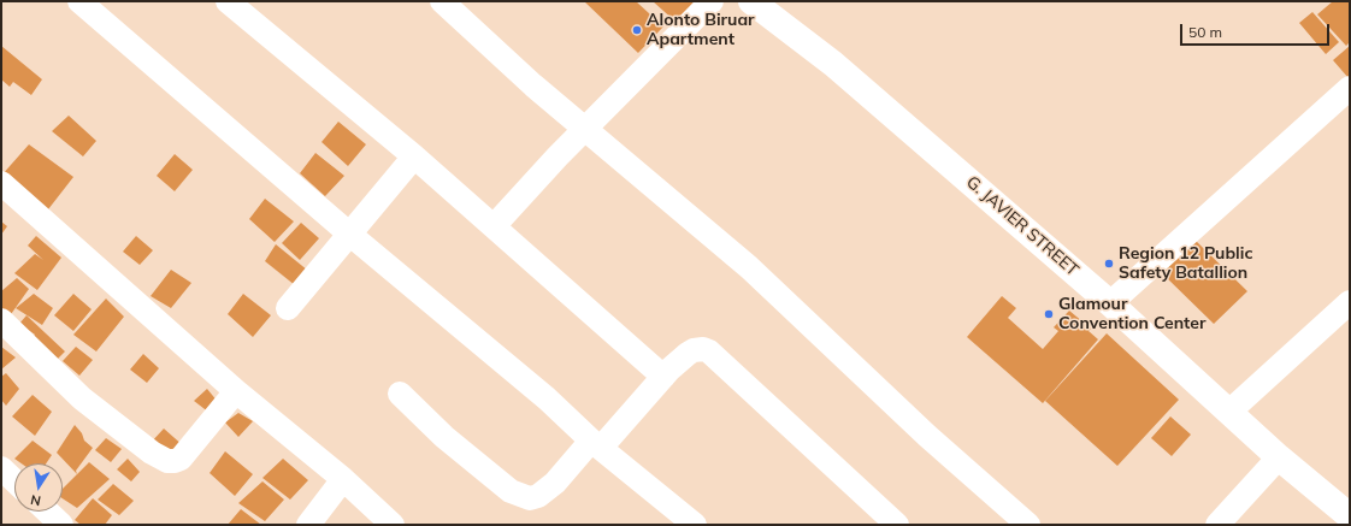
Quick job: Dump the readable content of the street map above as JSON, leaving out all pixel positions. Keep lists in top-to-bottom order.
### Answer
{
  "streets": {
    "street": ["G. JAVIER STREET"]
  },
  "places": ["Alonto Biruar Apartment", "Region 12 Public Safety Batallion", "Glamour Convention Center"],
  "scale_bar": "50 m",
  "north": "bottom"
}
